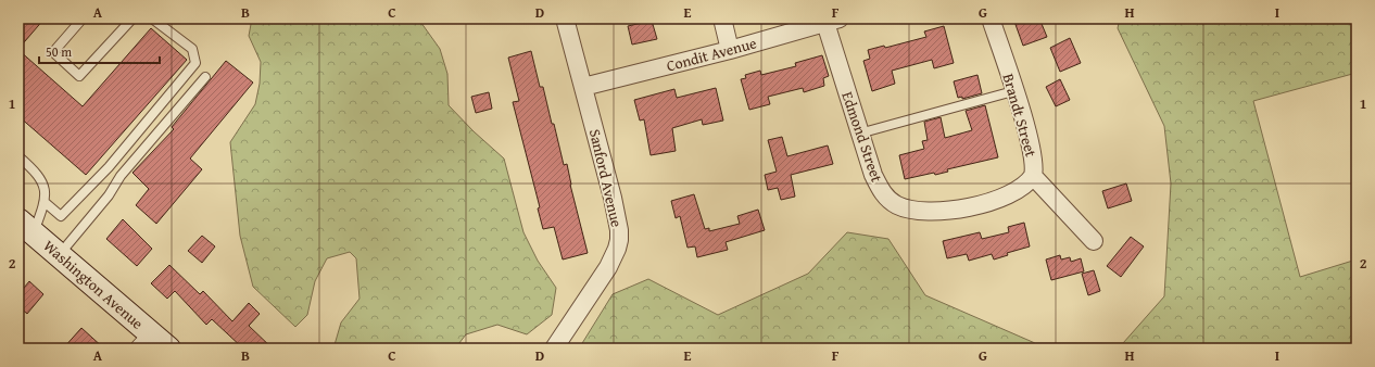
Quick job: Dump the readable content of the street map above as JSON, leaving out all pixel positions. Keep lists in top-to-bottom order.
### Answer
{
  "streets": {
    "main road": ["Washington Avenue"],
    "street": [
      "Condit Avenue",
      "Brandt Street",
      "Edmond Street",
      "Sanford Avenue"
    ]
  },
  "crossings": [
    ["Condit Avenue", "Edmond Street"],
    ["Condit Avenue", "Sanford Avenue"],
    ["Brandt Street", "Edmond Street"]
  ],
  "scale_bar": "50 m",
  "grid": {
    "columns": [
      "A",
      "B",
      "C",
      "D",
      "E",
      "F",
      "G",
      "H",
      "I"
    ],
    "rows": ["1", "2"]
  }
}
